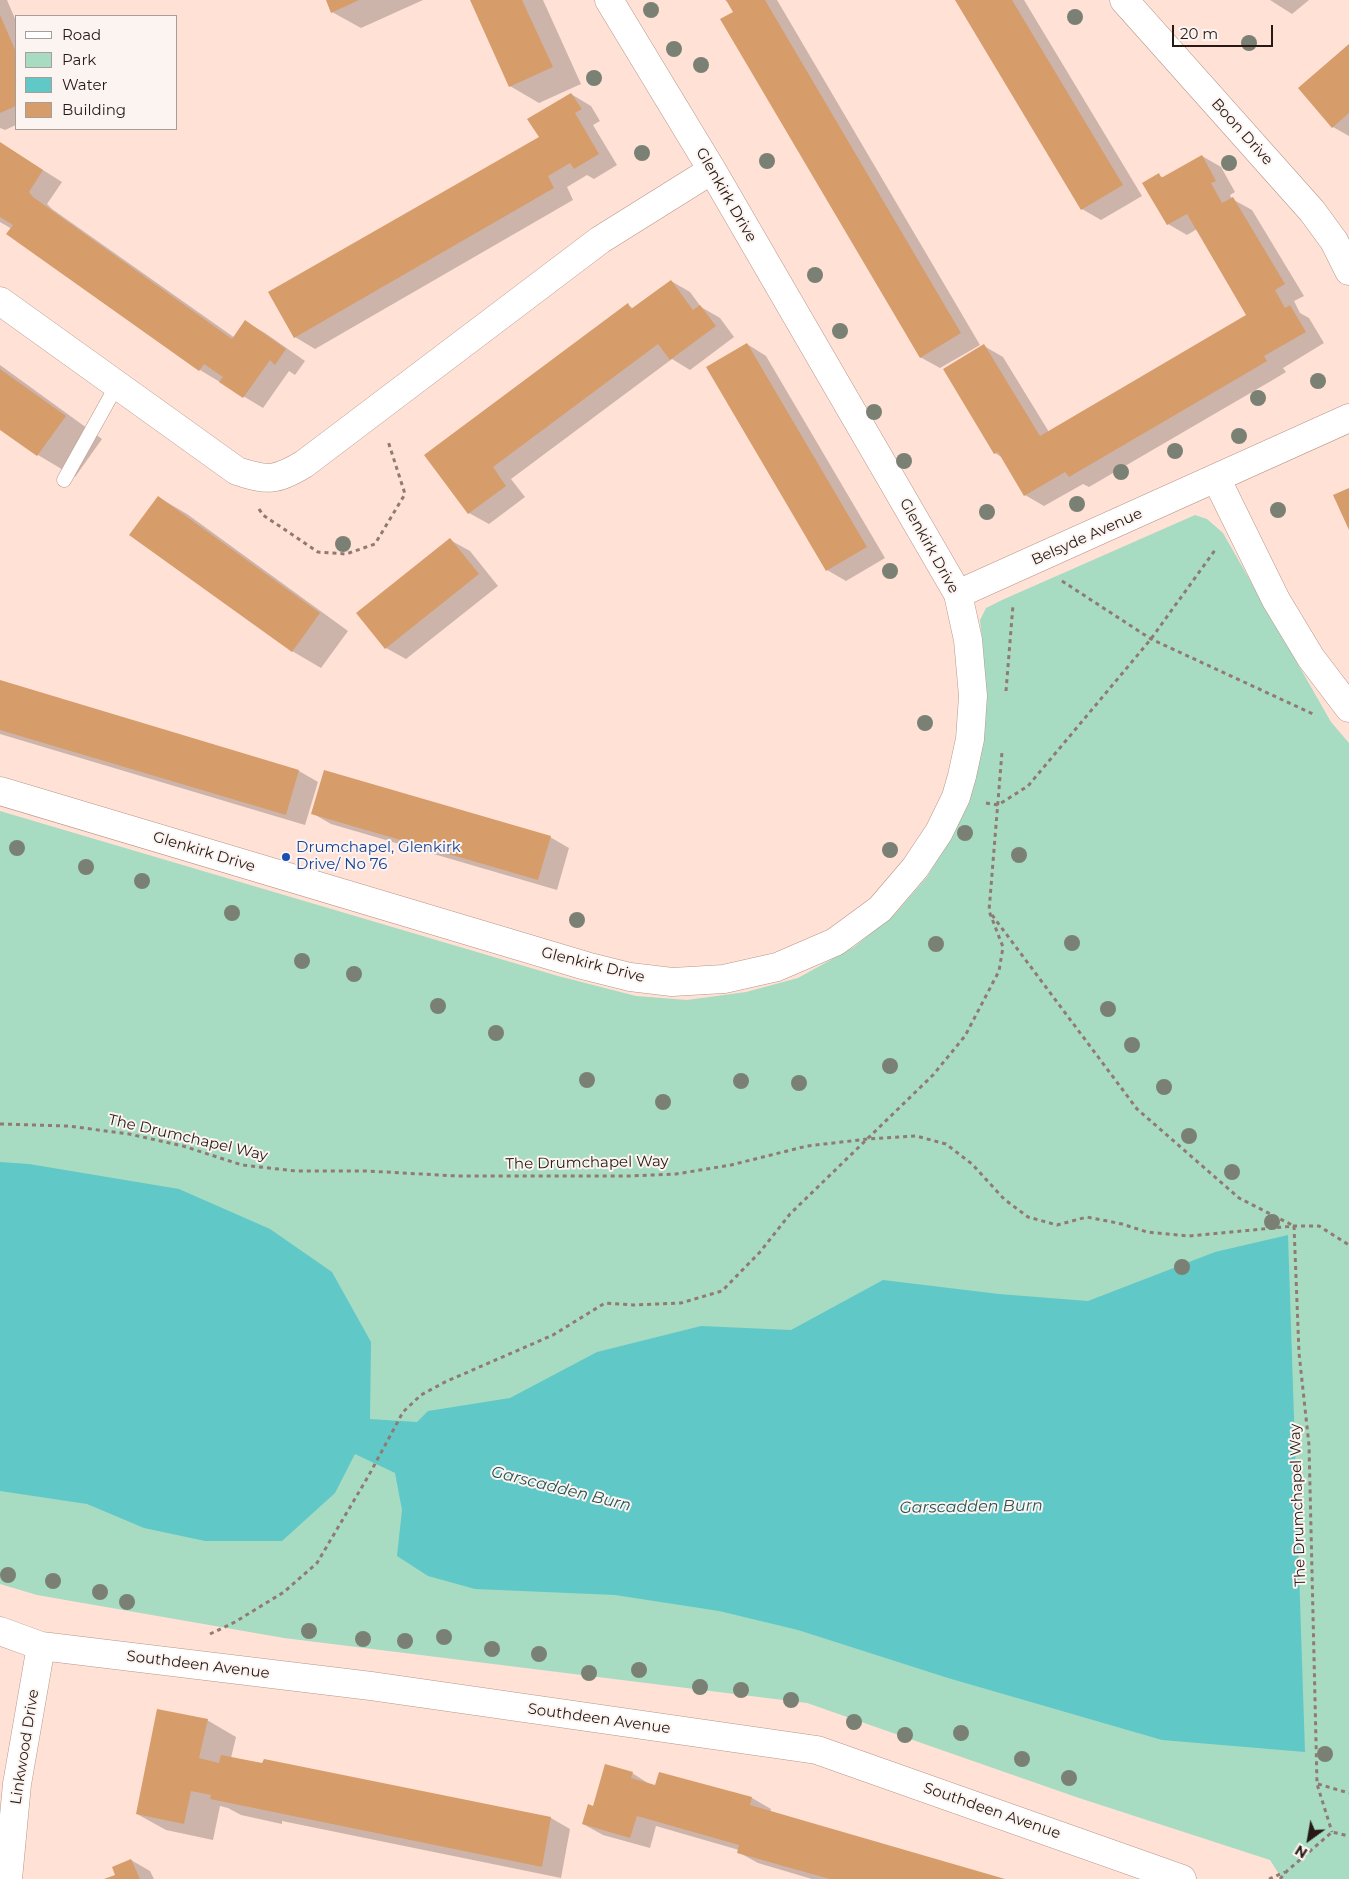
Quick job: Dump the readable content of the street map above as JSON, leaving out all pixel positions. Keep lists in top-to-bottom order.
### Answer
{
  "streets": {
    "street": [
      "Boon Drive",
      "Glenkirk Drive",
      "Belsyde Avenue",
      "Southdeen Avenue",
      "Linkwood Drive"
    ],
    "path": ["The Drumchapel Way"]
  },
  "crossings": [
    ["Glenkirk Drive", "Belsyde Avenue"],
    ["Southdeen Avenue", "Linkwood Drive"]
  ],
  "water": ["Garscadden Burn"],
  "places": ["Drumchapel, Glenkirk Drive/ No 76"],
  "legend": [
    "Road",
    "Park",
    "Water",
    "Building"
  ],
  "scale_bar": "20 m",
  "north": "bottom left"
}
